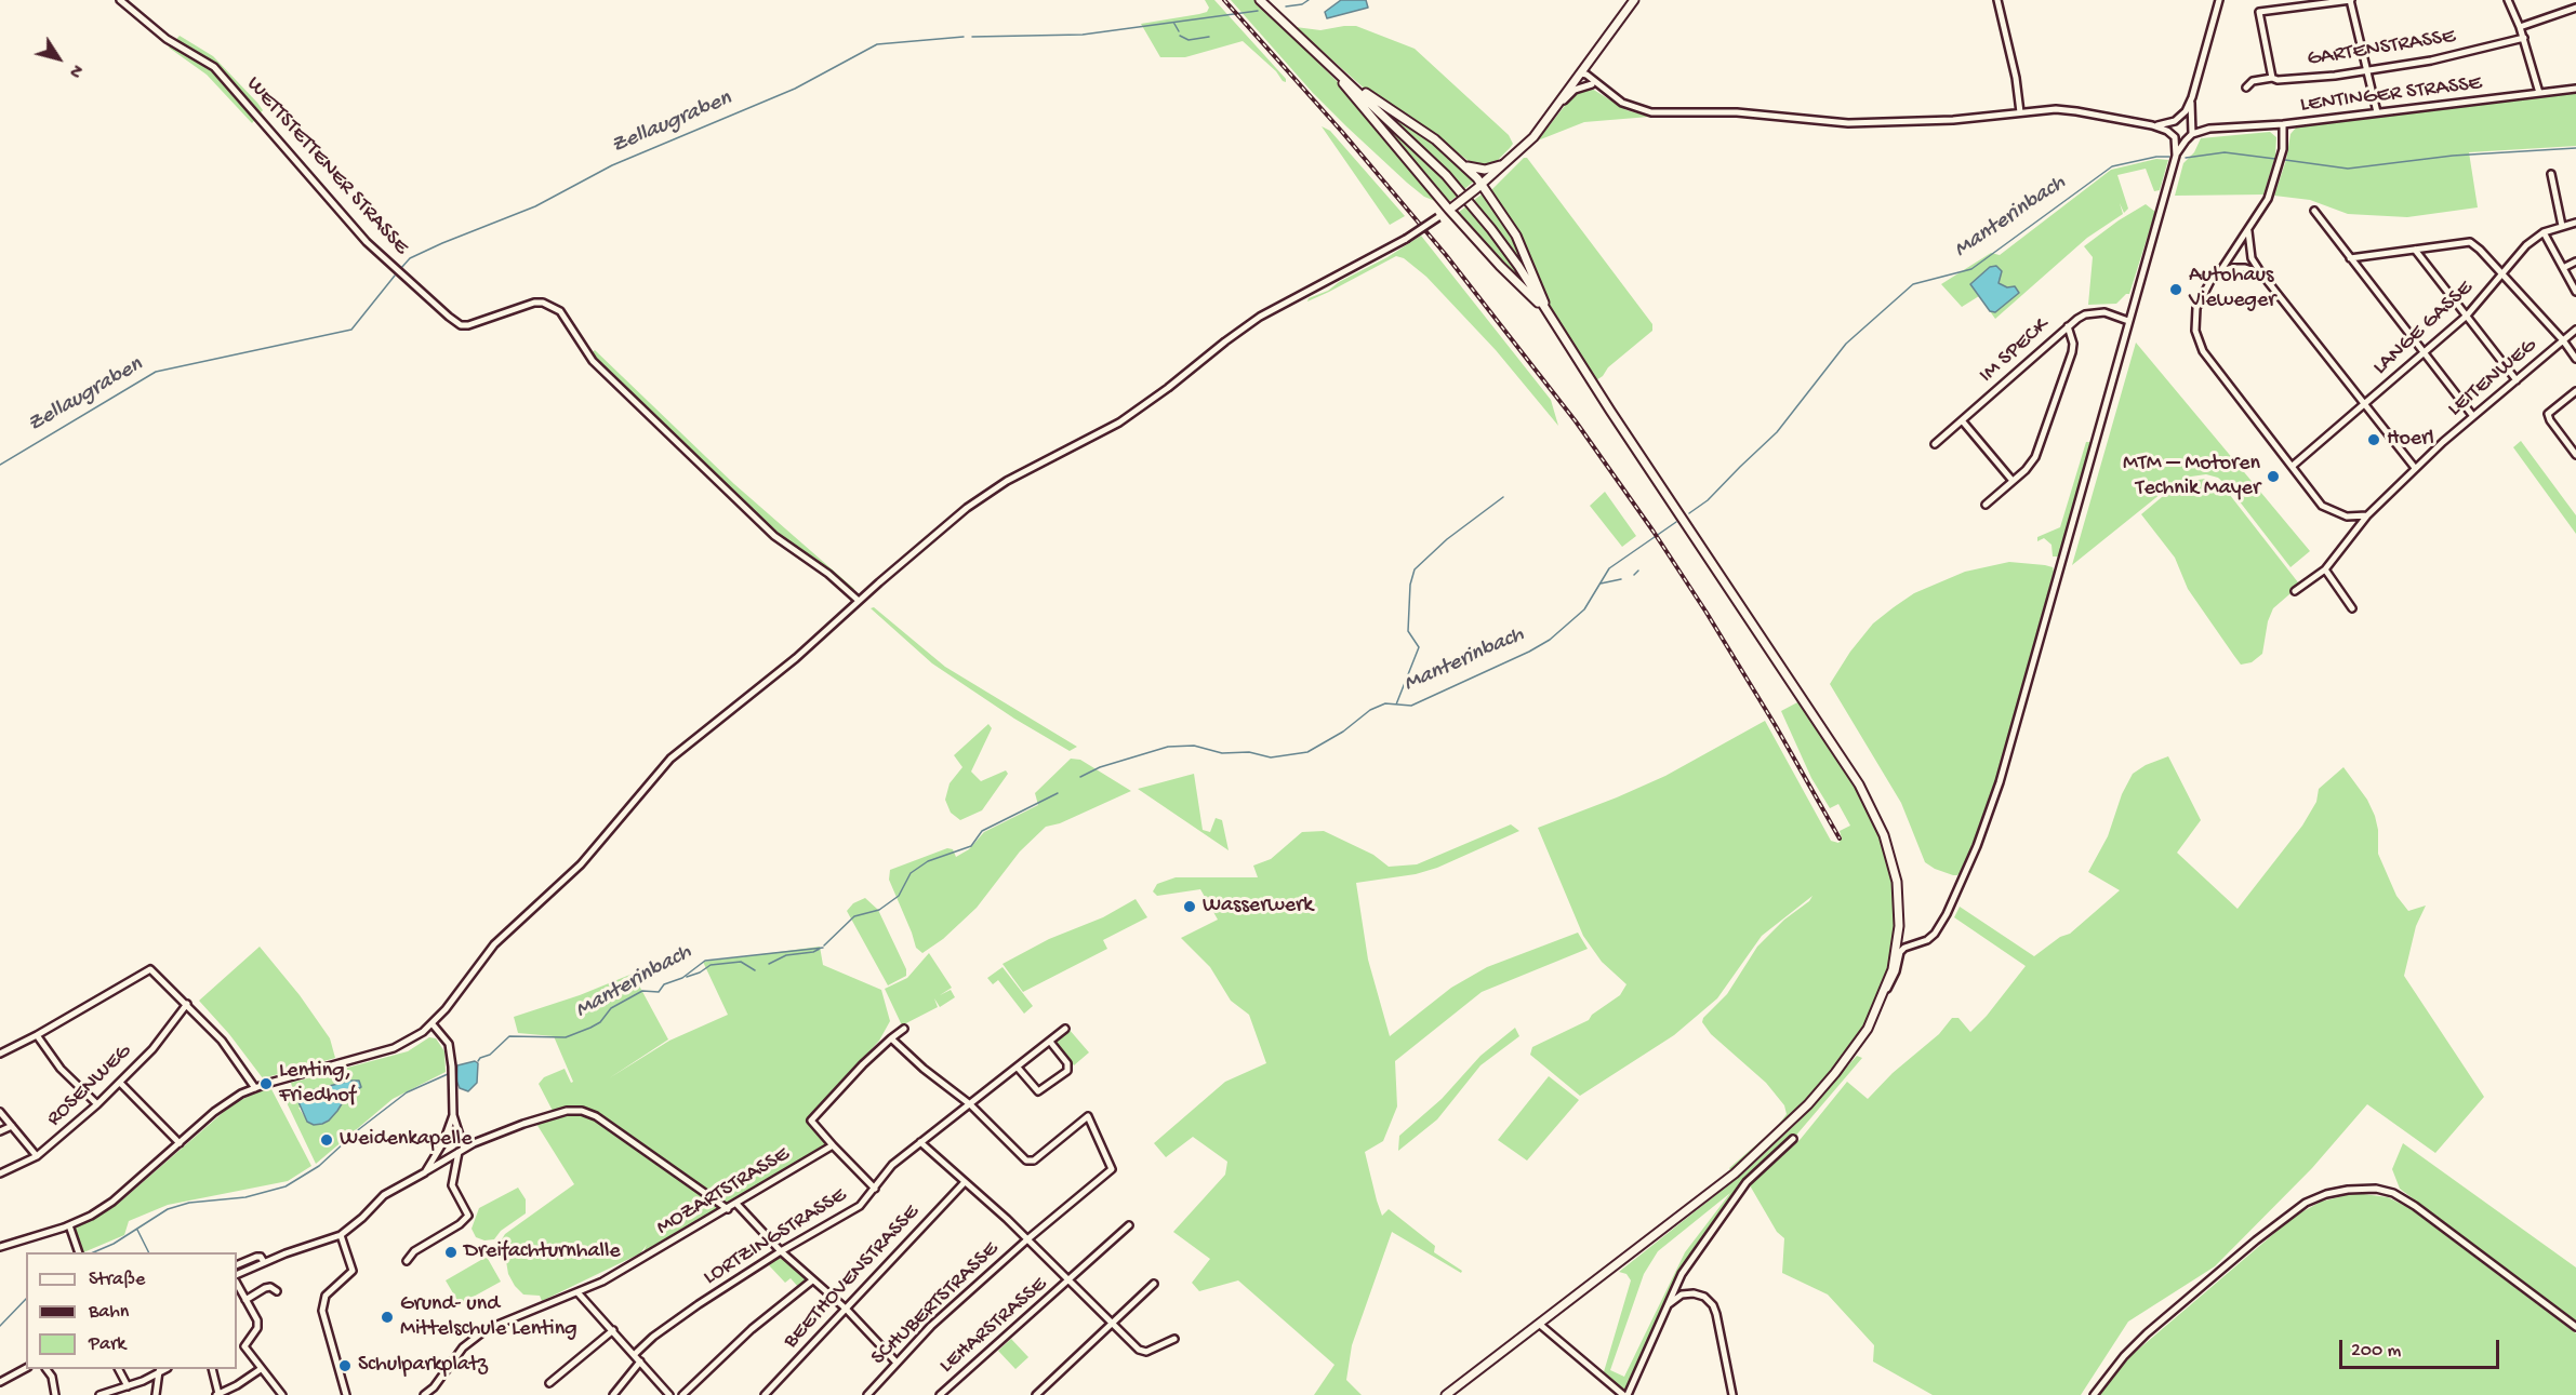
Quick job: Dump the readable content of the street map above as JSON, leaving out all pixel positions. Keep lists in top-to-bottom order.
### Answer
{
  "streets": {
    "street": [
      "GARTENSTRASSE",
      "LENTINGER STRASSE",
      "WETTSTETTENER STRASSE",
      "LANGE GASSE",
      "IM SPECK",
      "LEITENWEG",
      "ROSENWEG",
      "MOZARTSTRASSE",
      "LORTZINGSTRASSE",
      "BEETHOVENSTRASSE",
      "SCHUBERTSTRASSE",
      "LEHARSTRASSE"
    ]
  },
  "crossings": [
    ["LORTZINGSTRASSE", "SCHUBERTSTRASSE"]
  ],
  "water": ["Zellaugraben", "Manterinbach"],
  "places": [
    "Autohaus Vieweger",
    "Hoerl",
    "MTM – Motoren Technik Mayer",
    "Wasserwerk",
    "Lenting, Friedhof",
    "Weidenkapelle",
    "Dreifachturnhalle",
    "Grund- und Mittelschule Lenting",
    "Schulparkplatz"
  ],
  "legend": ["Straße", "Bahn", "Park"],
  "scale_bar": "200 m",
  "north": "bottom right"
}
